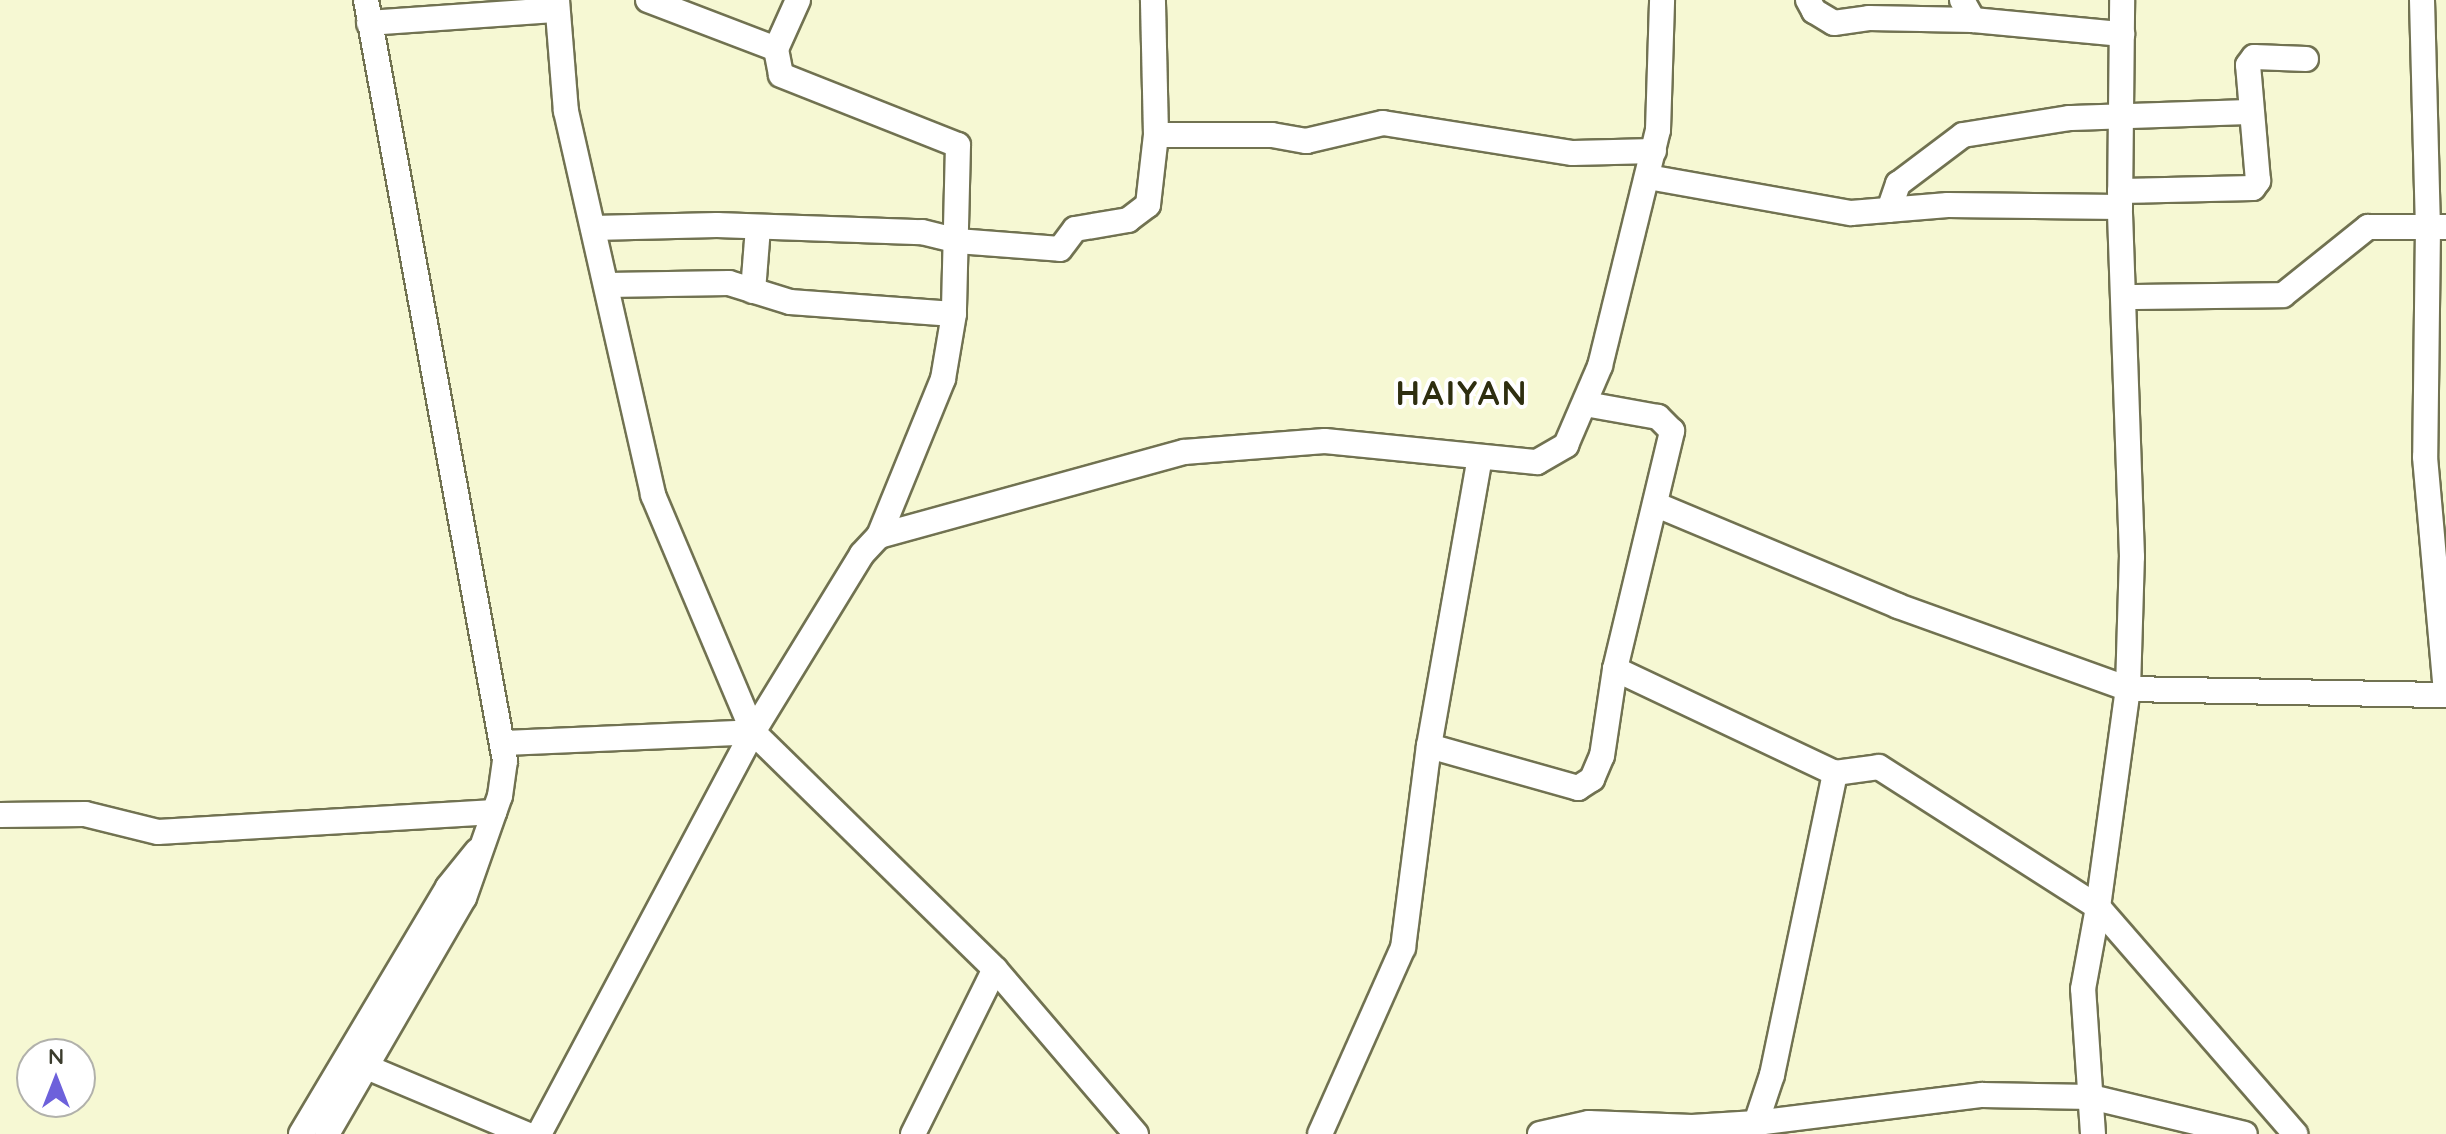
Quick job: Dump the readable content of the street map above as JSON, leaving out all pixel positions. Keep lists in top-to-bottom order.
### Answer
{
  "districts": ["HAIYAN"],
  "north": "top"
}
